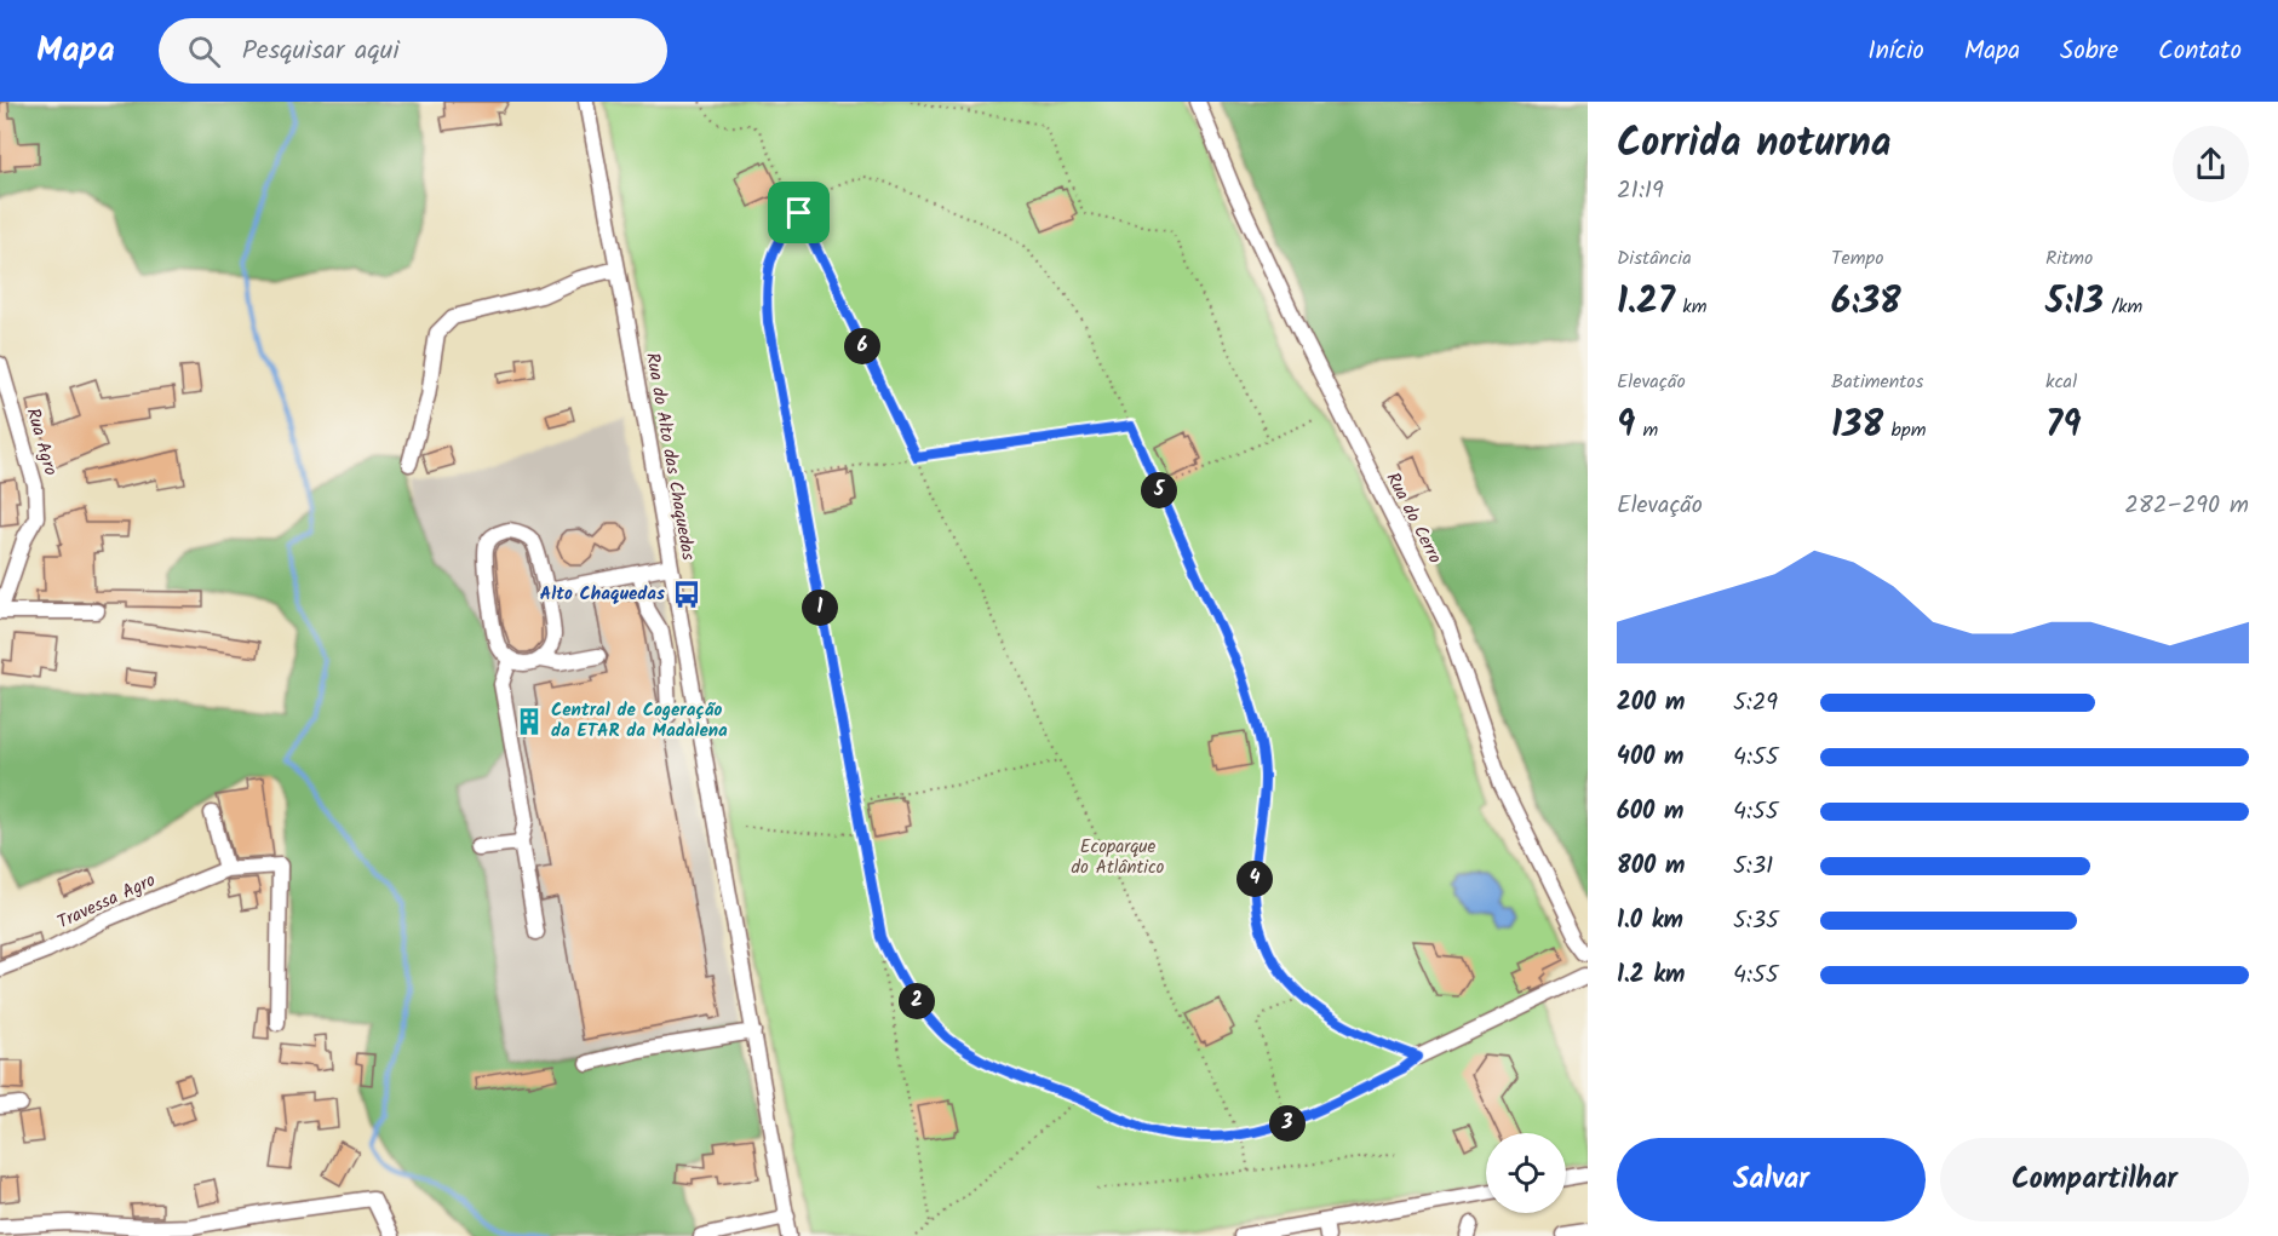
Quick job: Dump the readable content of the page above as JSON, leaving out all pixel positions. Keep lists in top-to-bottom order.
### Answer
{
  "streets": {
    "street": [
      "Rua Agro",
      "Rua do Alto das Chaquedas",
      "Rua do Cerro",
      "Travessa Agro"
    ]
  },
  "parks": ["Ecoparque do Atlântico"],
  "places": {
    "bus stop": ["Alto Chaquedas"],
    "building": ["Central de Cogeração da ETAR da Madalena"]
  },
  "page": {
    "header": "Mapa",
    "search": "Pesquisar aqui",
    "nav": [
      "Início",
      "Mapa",
      "Sobre",
      "Contato"
    ],
    "heading": ["Corrida noturna", "21:19"],
    "stats": [
      ["Distância", "1.27 km"],
      ["Tempo", "6:38"],
      ["Ritmo", "5:13 /km"],
      ["Elevação", "9 m"],
      ["Batimentos", "138 bpm"],
      ["kcal", "79"]
    ],
    "pins": [
      "6",
      "5",
      "1",
      "4",
      "2",
      "3"
    ],
    "chart": ["Elevação", "282–290 m"],
    "list": [
      {
        "name": "200 m",
        "note": "5:29"
      },
      {
        "name": "400 m",
        "note": "4:55"
      },
      {
        "name": "600 m",
        "note": "4:55"
      },
      {
        "name": "800 m",
        "note": "5:31"
      },
      {
        "name": "1.0 km",
        "note": "5:35"
      },
      {
        "name": "1.2 km",
        "note": "4:55"
      }
    ],
    "buttons": ["Salvar", "Compartilhar"]
  }
}
